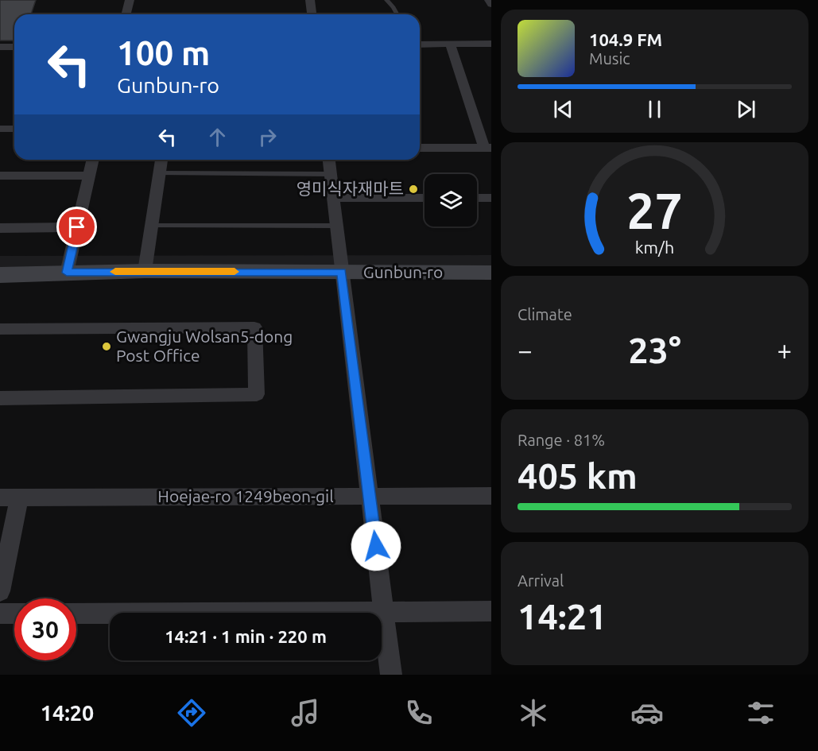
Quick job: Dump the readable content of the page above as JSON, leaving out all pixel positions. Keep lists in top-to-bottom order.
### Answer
{
  "streets": {
    "street": ["Gunbun-ro", "Hoejae-ro 1249beon-gil"]
  },
  "places": ["영미식자재마트", "Gwangju Wolsan5-dong Post Office"],
  "page": {
    "turn": ["100 m", "Gunbun-ro"],
    "song": ["104.9 FM", "Music"],
    "tile": [
      "Climate",
      ["Range · 81%", "405 km"],
      ["Arrival", "14:21"]
    ],
    "heat": ["−", "23°", "+"],
    "limit": "30",
    "trip": "14:21 · 1 min · 220 m",
    "tabs": "14:20",
    "gauge": ["27", "km/h"]
  }
}
